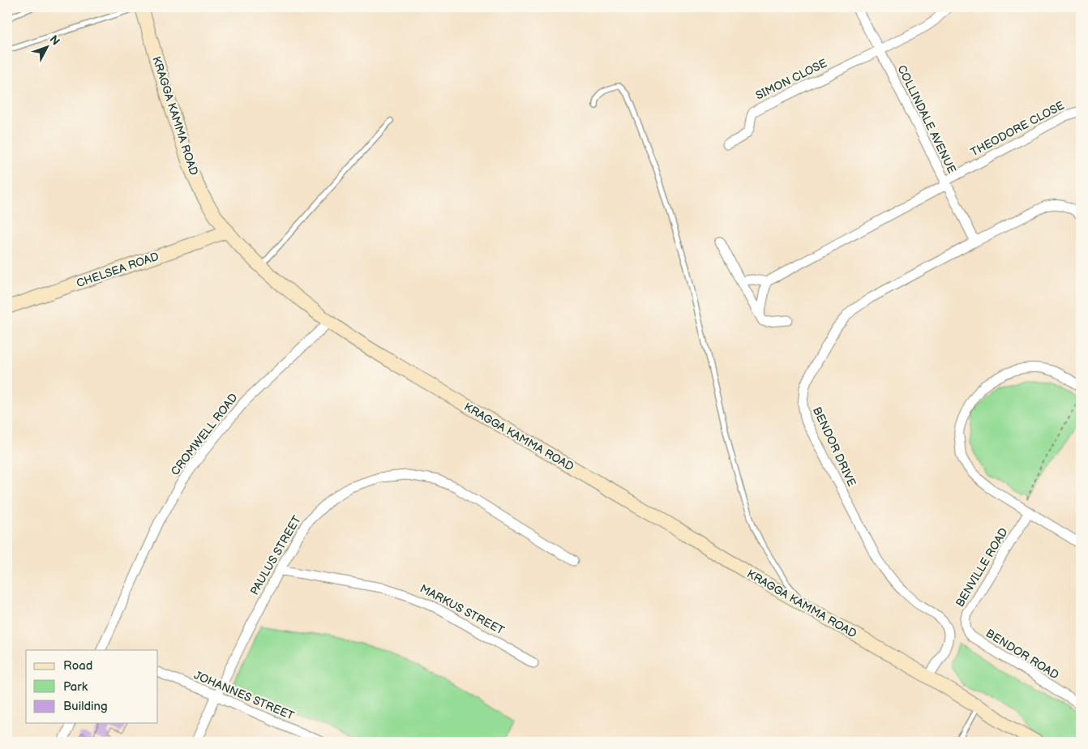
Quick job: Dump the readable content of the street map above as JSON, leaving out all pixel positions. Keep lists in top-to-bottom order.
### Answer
{
  "streets": {
    "main road": ["KRAGGA KAMMA ROAD", "CHELSEA ROAD"],
    "street": [
      "SIMON CLOSE",
      "COLLINDALE AVENUE",
      "THEODORE CLOSE",
      "CROMWELL ROAD",
      "BENDOR DRIVE",
      "PAULUS STREET",
      "BENVILLE ROAD",
      "MARKUS STREET",
      "BENDOR ROAD",
      "JOHANNES STREET"
    ]
  },
  "crossings": [
    ["SIMON CLOSE", "COLLINDALE AVENUE"],
    ["KRAGGA KAMMA ROAD", "CHELSEA ROAD"],
    ["KRAGGA KAMMA ROAD", "CROMWELL ROAD"],
    ["KRAGGA KAMMA ROAD", "BENDOR DRIVE"],
    ["COLLINDALE AVENUE", "THEODORE CLOSE"],
    ["COLLINDALE AVENUE", "BENDOR DRIVE"],
    ["PAULUS STREET", "MARKUS STREET"],
    ["PAULUS STREET", "JOHANNES STREET"],
    ["BENVILLE ROAD", "BENDOR ROAD"]
  ],
  "legend": ["Road", "Park", "Building"],
  "north": "top right"
}
